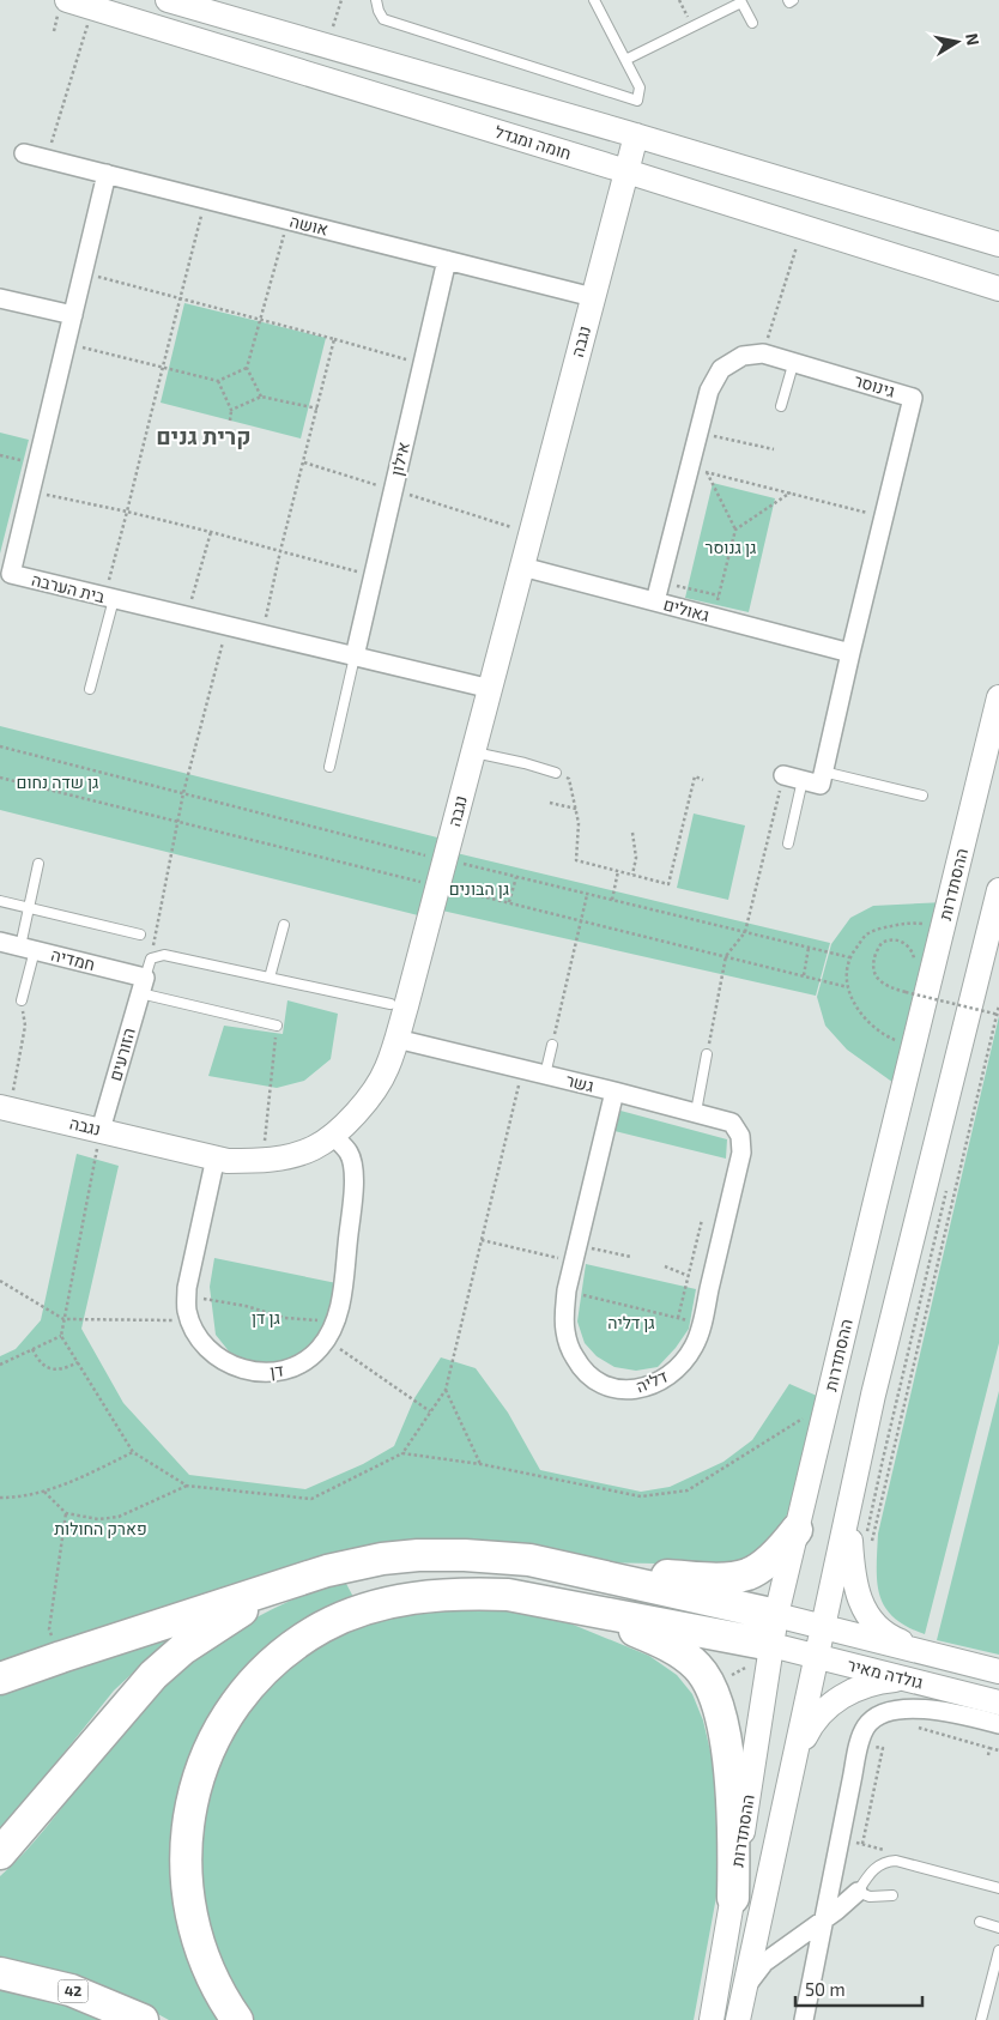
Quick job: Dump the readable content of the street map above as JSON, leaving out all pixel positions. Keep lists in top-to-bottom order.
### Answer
{
  "streets": {
    "highway": ["42"],
    "street": [
      "חומה ומגדל",
      "אושה",
      "נגבה",
      "גינוסר",
      "אילון",
      "בית הערבה",
      "גאולים",
      "ההסתדרות",
      "חמדיה",
      "הזורעים",
      "גשר",
      "דן",
      "דליה",
      "גולדה מאיר"
    ]
  },
  "crossings": [
    ["חומה ומגדל", "נגבה"],
    ["אושה", "נגבה"],
    ["אושה", "אילון"],
    ["אושה", "בית הערבה"],
    ["נגבה", "בית הערבה"],
    ["נגבה", "גאולים"],
    ["נגבה", "הזורעים"],
    ["נגבה", "גשר"],
    ["נגבה", "דן"],
    ["גינוסר", "גאולים"],
    ["אילון", "בית הערבה"],
    ["ההסתדרות", "גולדה מאיר"],
    ["חמדיה", "הזורעים"],
    ["גשר", "דליה"]
  ],
  "districts": ["קרית גנים"],
  "parks": [
    "גן גנוסר",
    "גן שדה נחום",
    "גן הבונים",
    "גן דן",
    "גן דליה",
    "פארק החולות"
  ],
  "scale_bar": "50 m",
  "north": "right"
}
